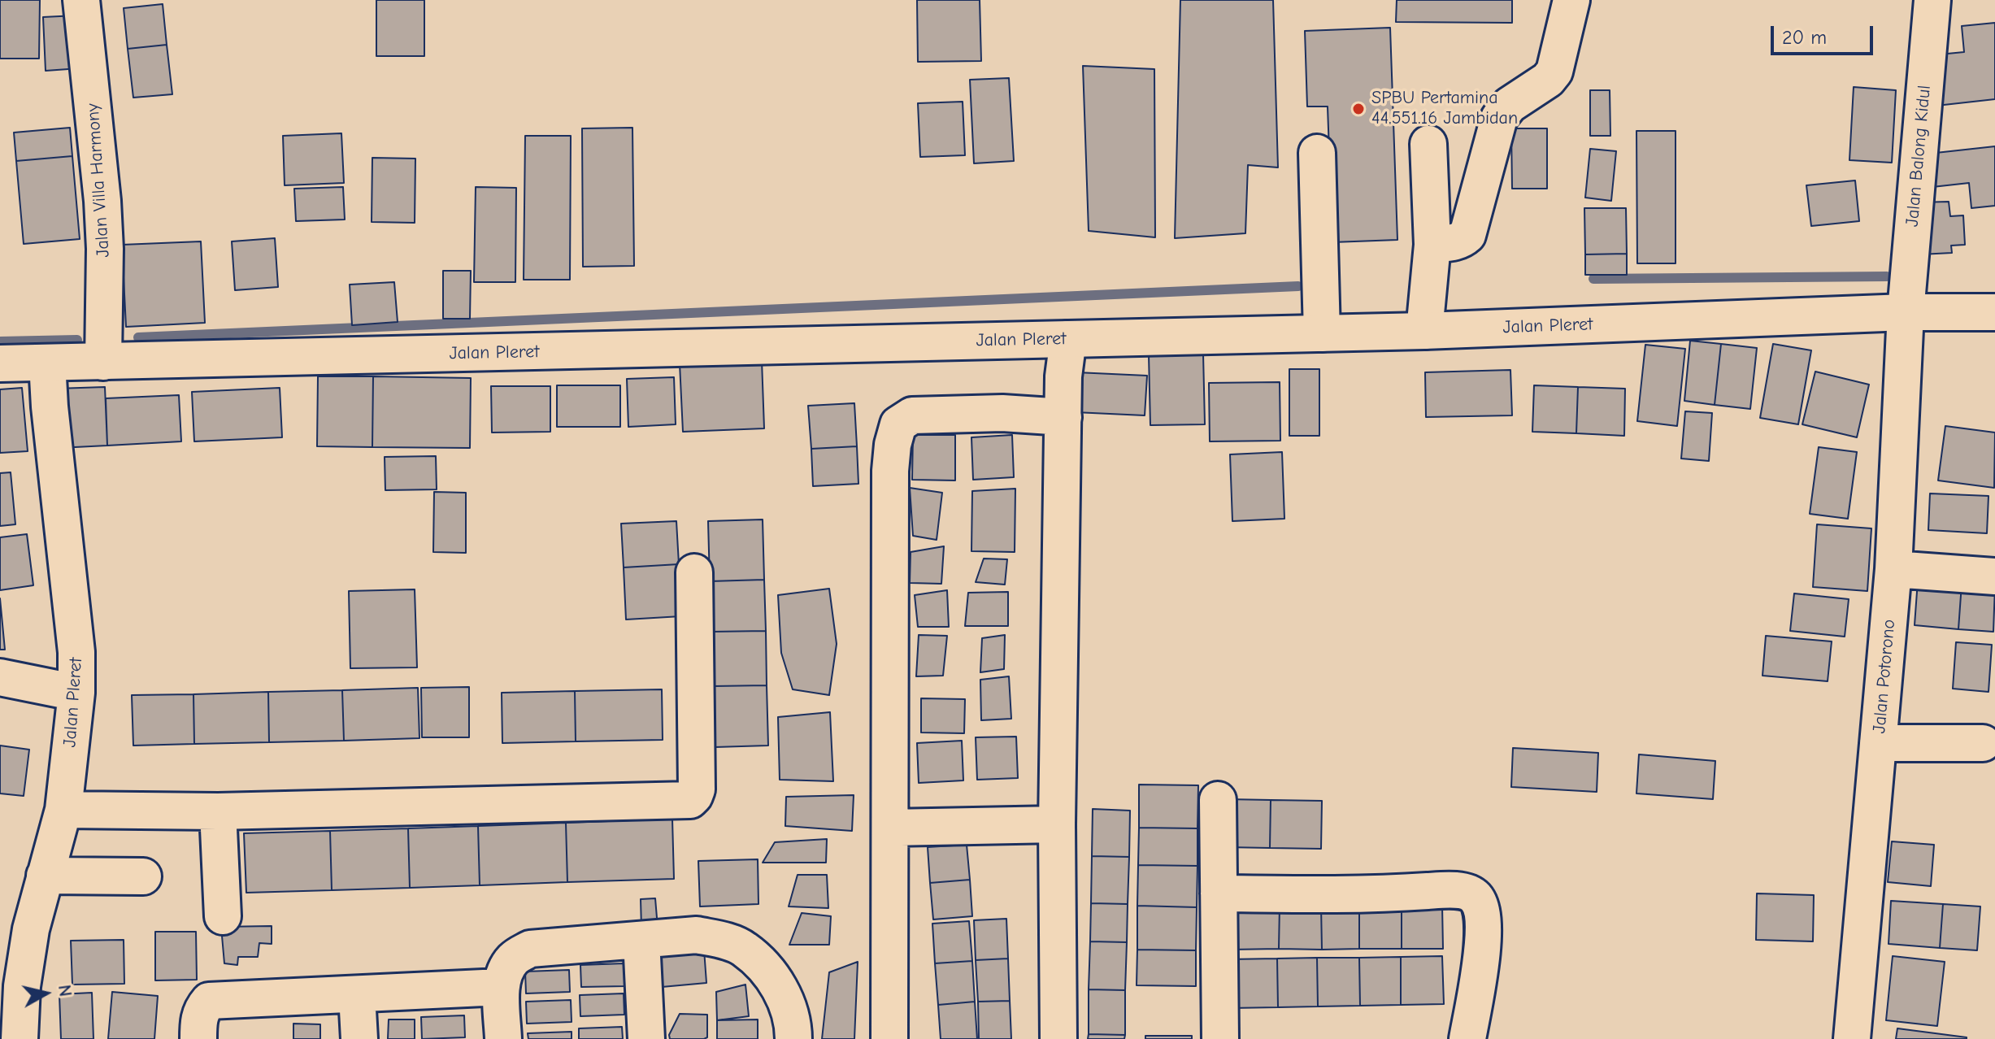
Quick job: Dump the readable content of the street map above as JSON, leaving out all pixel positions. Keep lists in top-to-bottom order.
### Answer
{
  "streets": {
    "street": [
      "Jalan Balong Kidul",
      "Jalan Villa Harmony",
      "Jalan Pleret",
      "Jalan Potorono"
    ]
  },
  "crossings": [
    ["Jalan Balong Kidul", "Jalan Pleret"],
    ["Jalan Balong Kidul", "Jalan Potorono"],
    ["Jalan Villa Harmony", "Jalan Pleret"],
    ["Jalan Pleret", "Jalan Potorono"]
  ],
  "places": ["SPBU Pertamina 44.551.16 Jambidan"],
  "scale_bar": "20 m",
  "north": "right"
}
